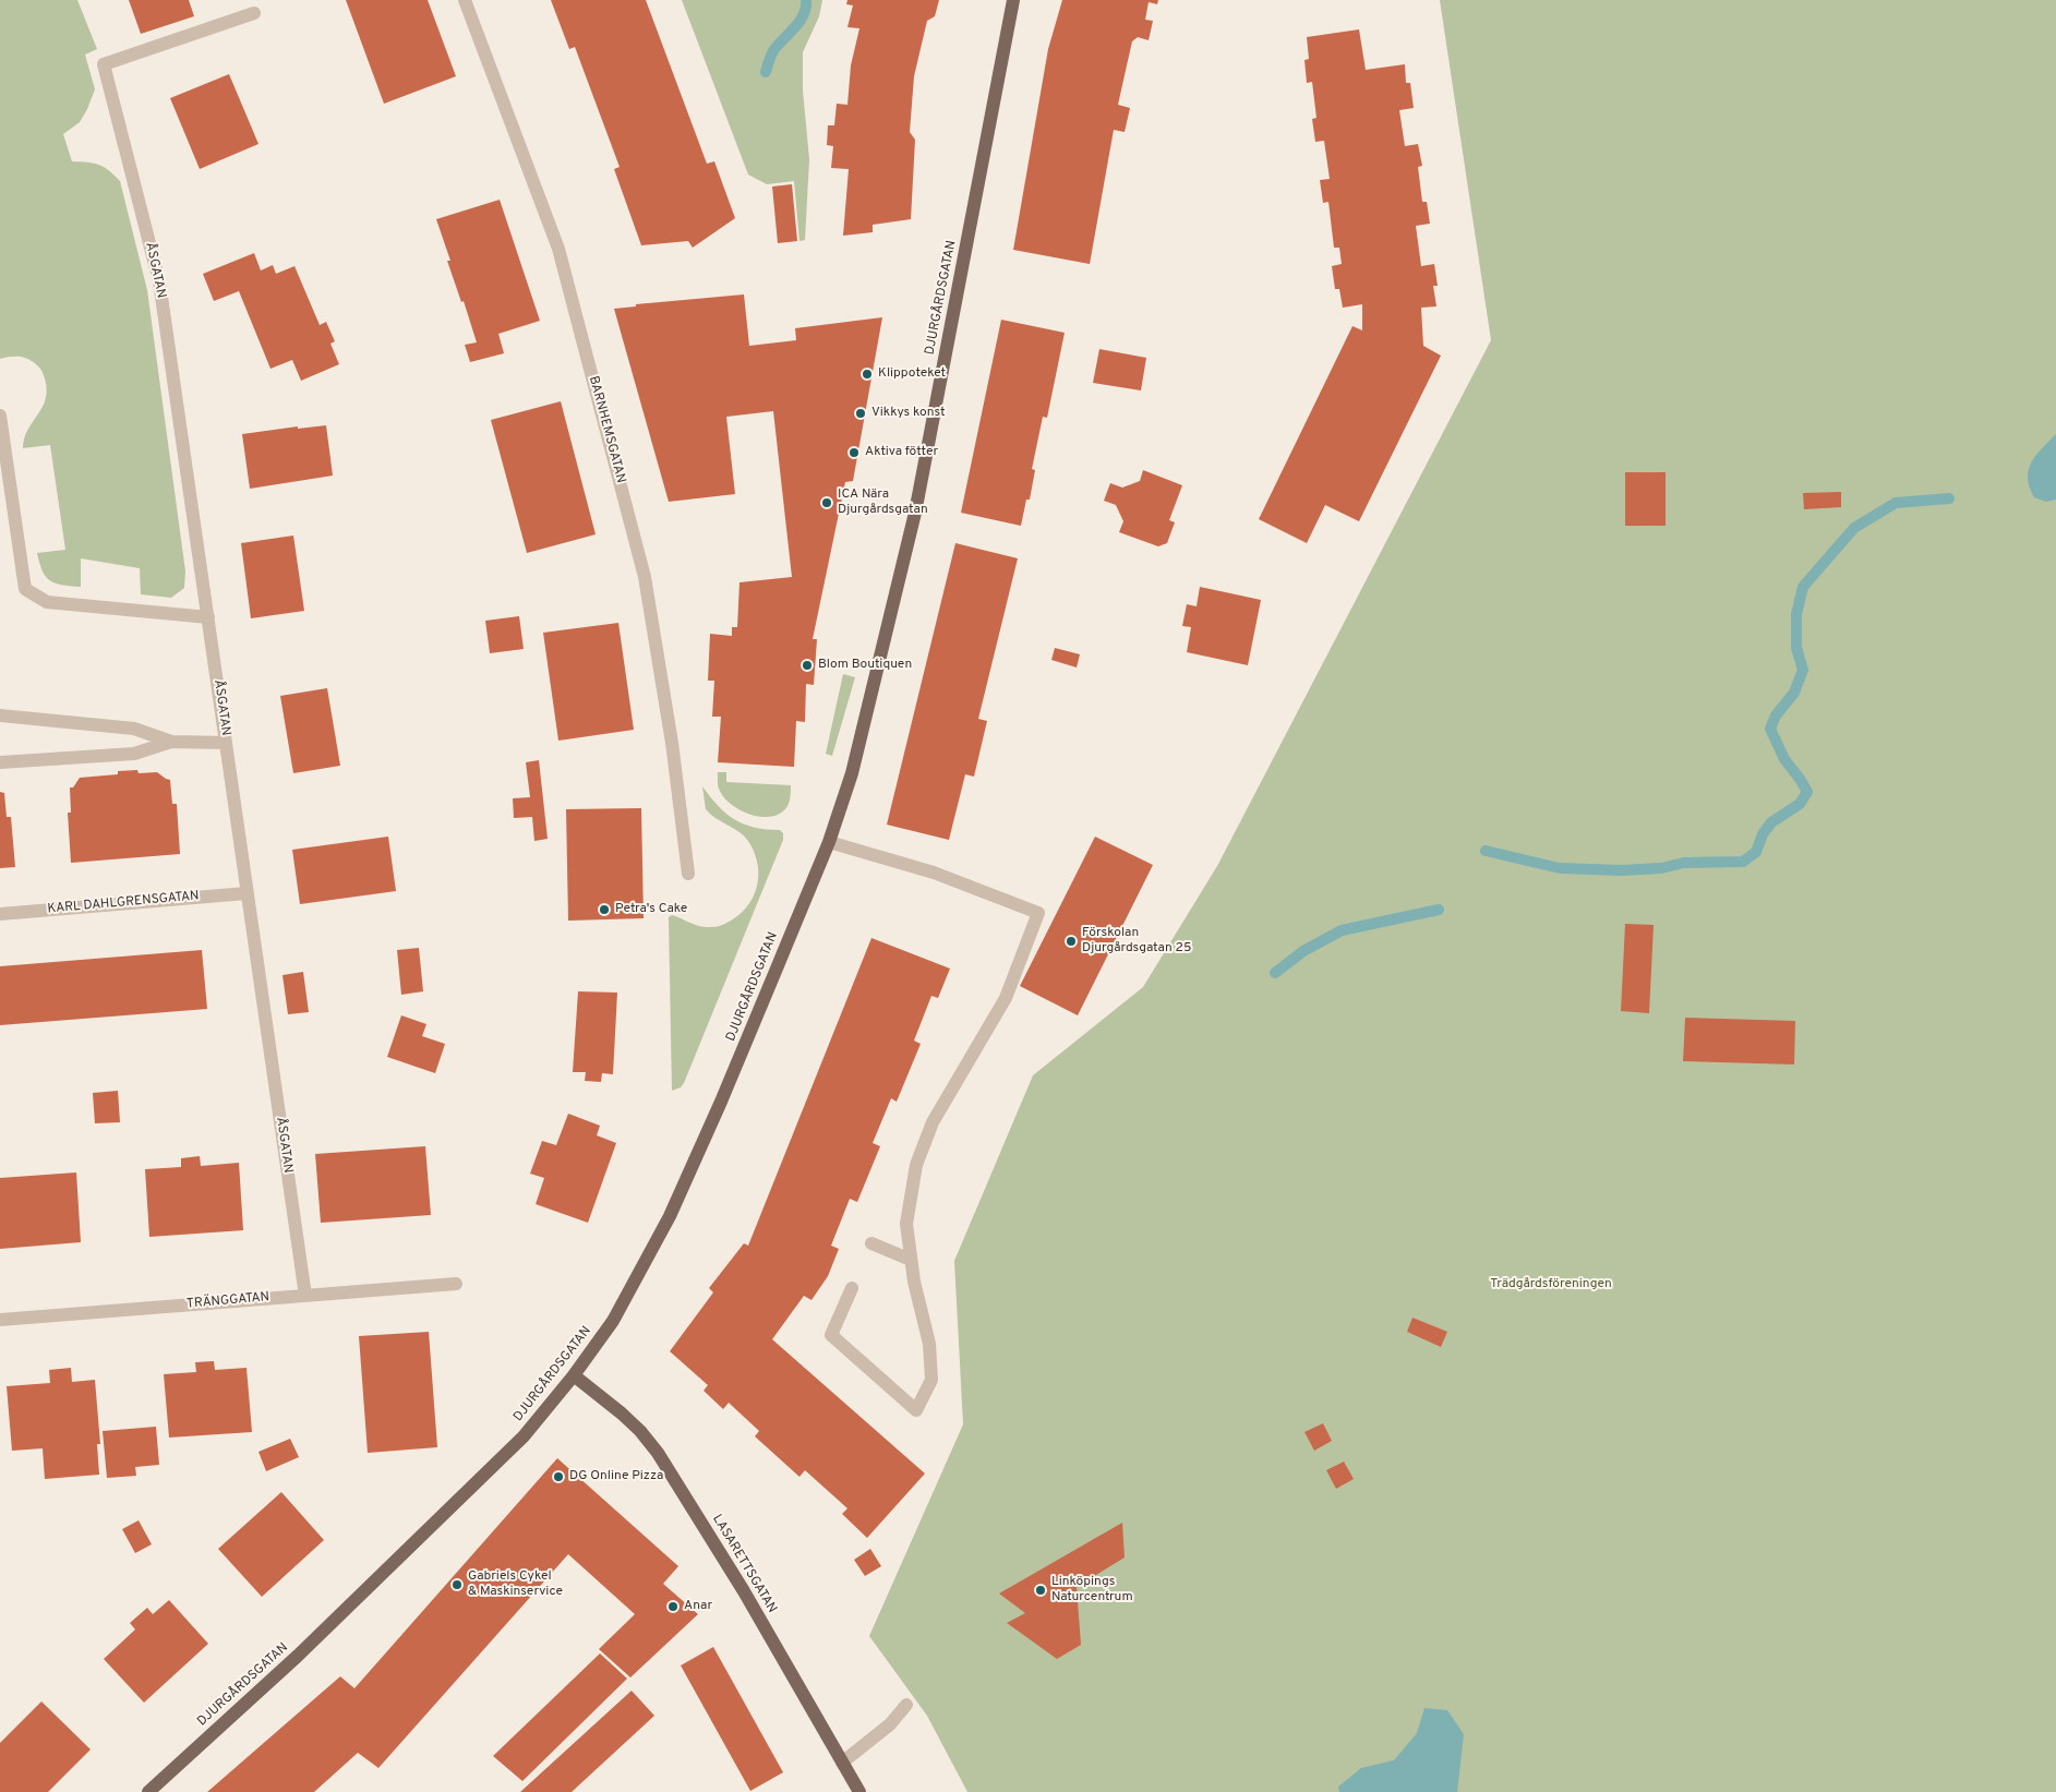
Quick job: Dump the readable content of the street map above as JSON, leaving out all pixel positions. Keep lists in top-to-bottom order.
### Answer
{
  "streets": {
    "main road": ["DJURGÅRDSGATAN", "LASARETTSGATAN"],
    "street": [
      "ÅSGATAN",
      "BARNHEMSGATAN",
      "KARL DAHLGRENSGATAN",
      "TRÄNGGATAN"
    ]
  },
  "crossings": [
    ["ÅSGATAN", "KARL DAHLGRENSGATAN"],
    ["ÅSGATAN", "TRÄNGGATAN"],
    ["DJURGÅRDSGATAN", "LASARETTSGATAN"]
  ],
  "parks": ["Trädgårdsföreningen"],
  "places": [
    "Klippoteket",
    "Vikkys konst",
    "Aktiva fötter",
    "ICA Nära Djurgårdsgatan",
    "Blom Boutiquen",
    "Petra's Cake",
    "Förskolan Djurgårdsgatan 25",
    "DG Online Pizza",
    "Gabriels Cykel & Maskinservice",
    "Linköpings Naturcentrum",
    "Anar"
  ]
}
